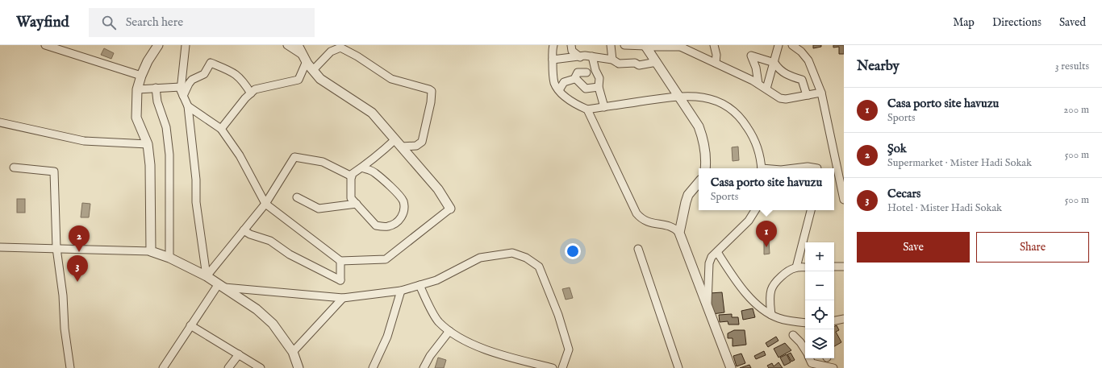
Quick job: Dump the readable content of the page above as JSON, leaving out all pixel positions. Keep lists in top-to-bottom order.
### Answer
{
  "page": {
    "header": "Wayfind",
    "search": "Search here",
    "nav": ["Map", "Directions", "Saved"],
    "heading": ["Nearby", "3 results"],
    "list": [
      {
        "mark": "1",
        "name": "Casa porto site havuzu",
        "note": "Sports",
        "value": "200 m"
      },
      {
        "mark": "2",
        "name": "Şok",
        "note": "Supermarket · Mister Hadi Sokak",
        "value": "500 m"
      },
      {
        "mark": "3",
        "name": "Cecars",
        "note": "Hotel · Mister Hadi Sokak",
        "value": "500 m"
      }
    ],
    "popup": ["Casa porto site havuzu", "Sports"],
    "pins": ["1", "2", "3"],
    "buttons": ["Save", "Share"],
    "map_buttons": ["+", "−"]
  }
}
